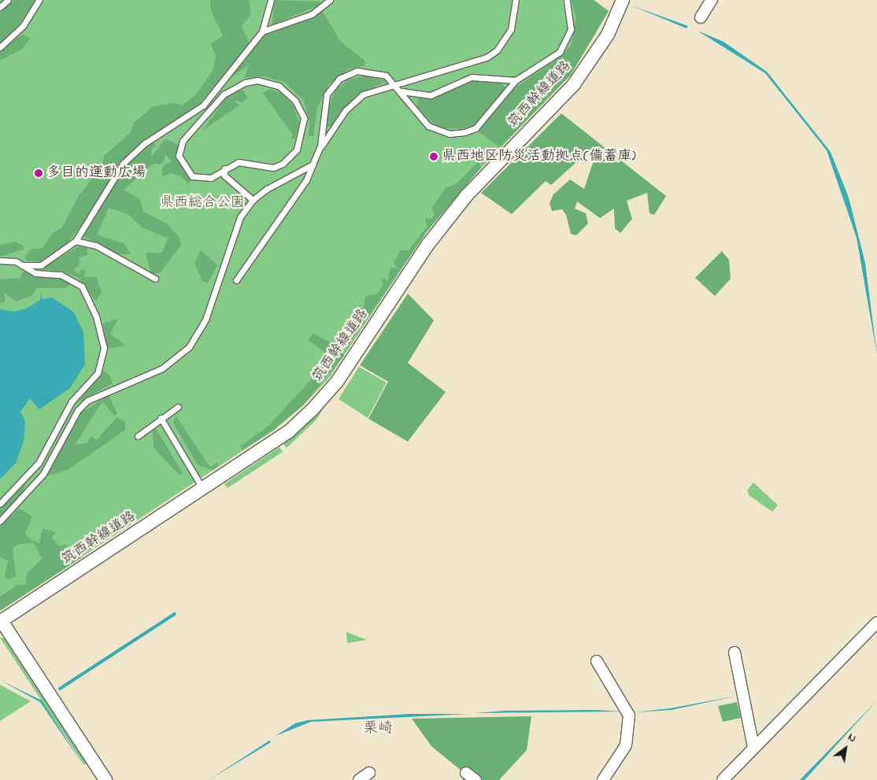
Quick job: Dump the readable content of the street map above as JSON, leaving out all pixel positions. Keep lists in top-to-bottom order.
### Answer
{
  "streets": {
    "street": ["筑西幹線道路"]
  },
  "districts": ["栗崎"],
  "parks": ["県西総合公園"],
  "places": ["県西地区防災活動拠点(備蓄庫)", "多目的運動広場"],
  "north": "top right"
}
